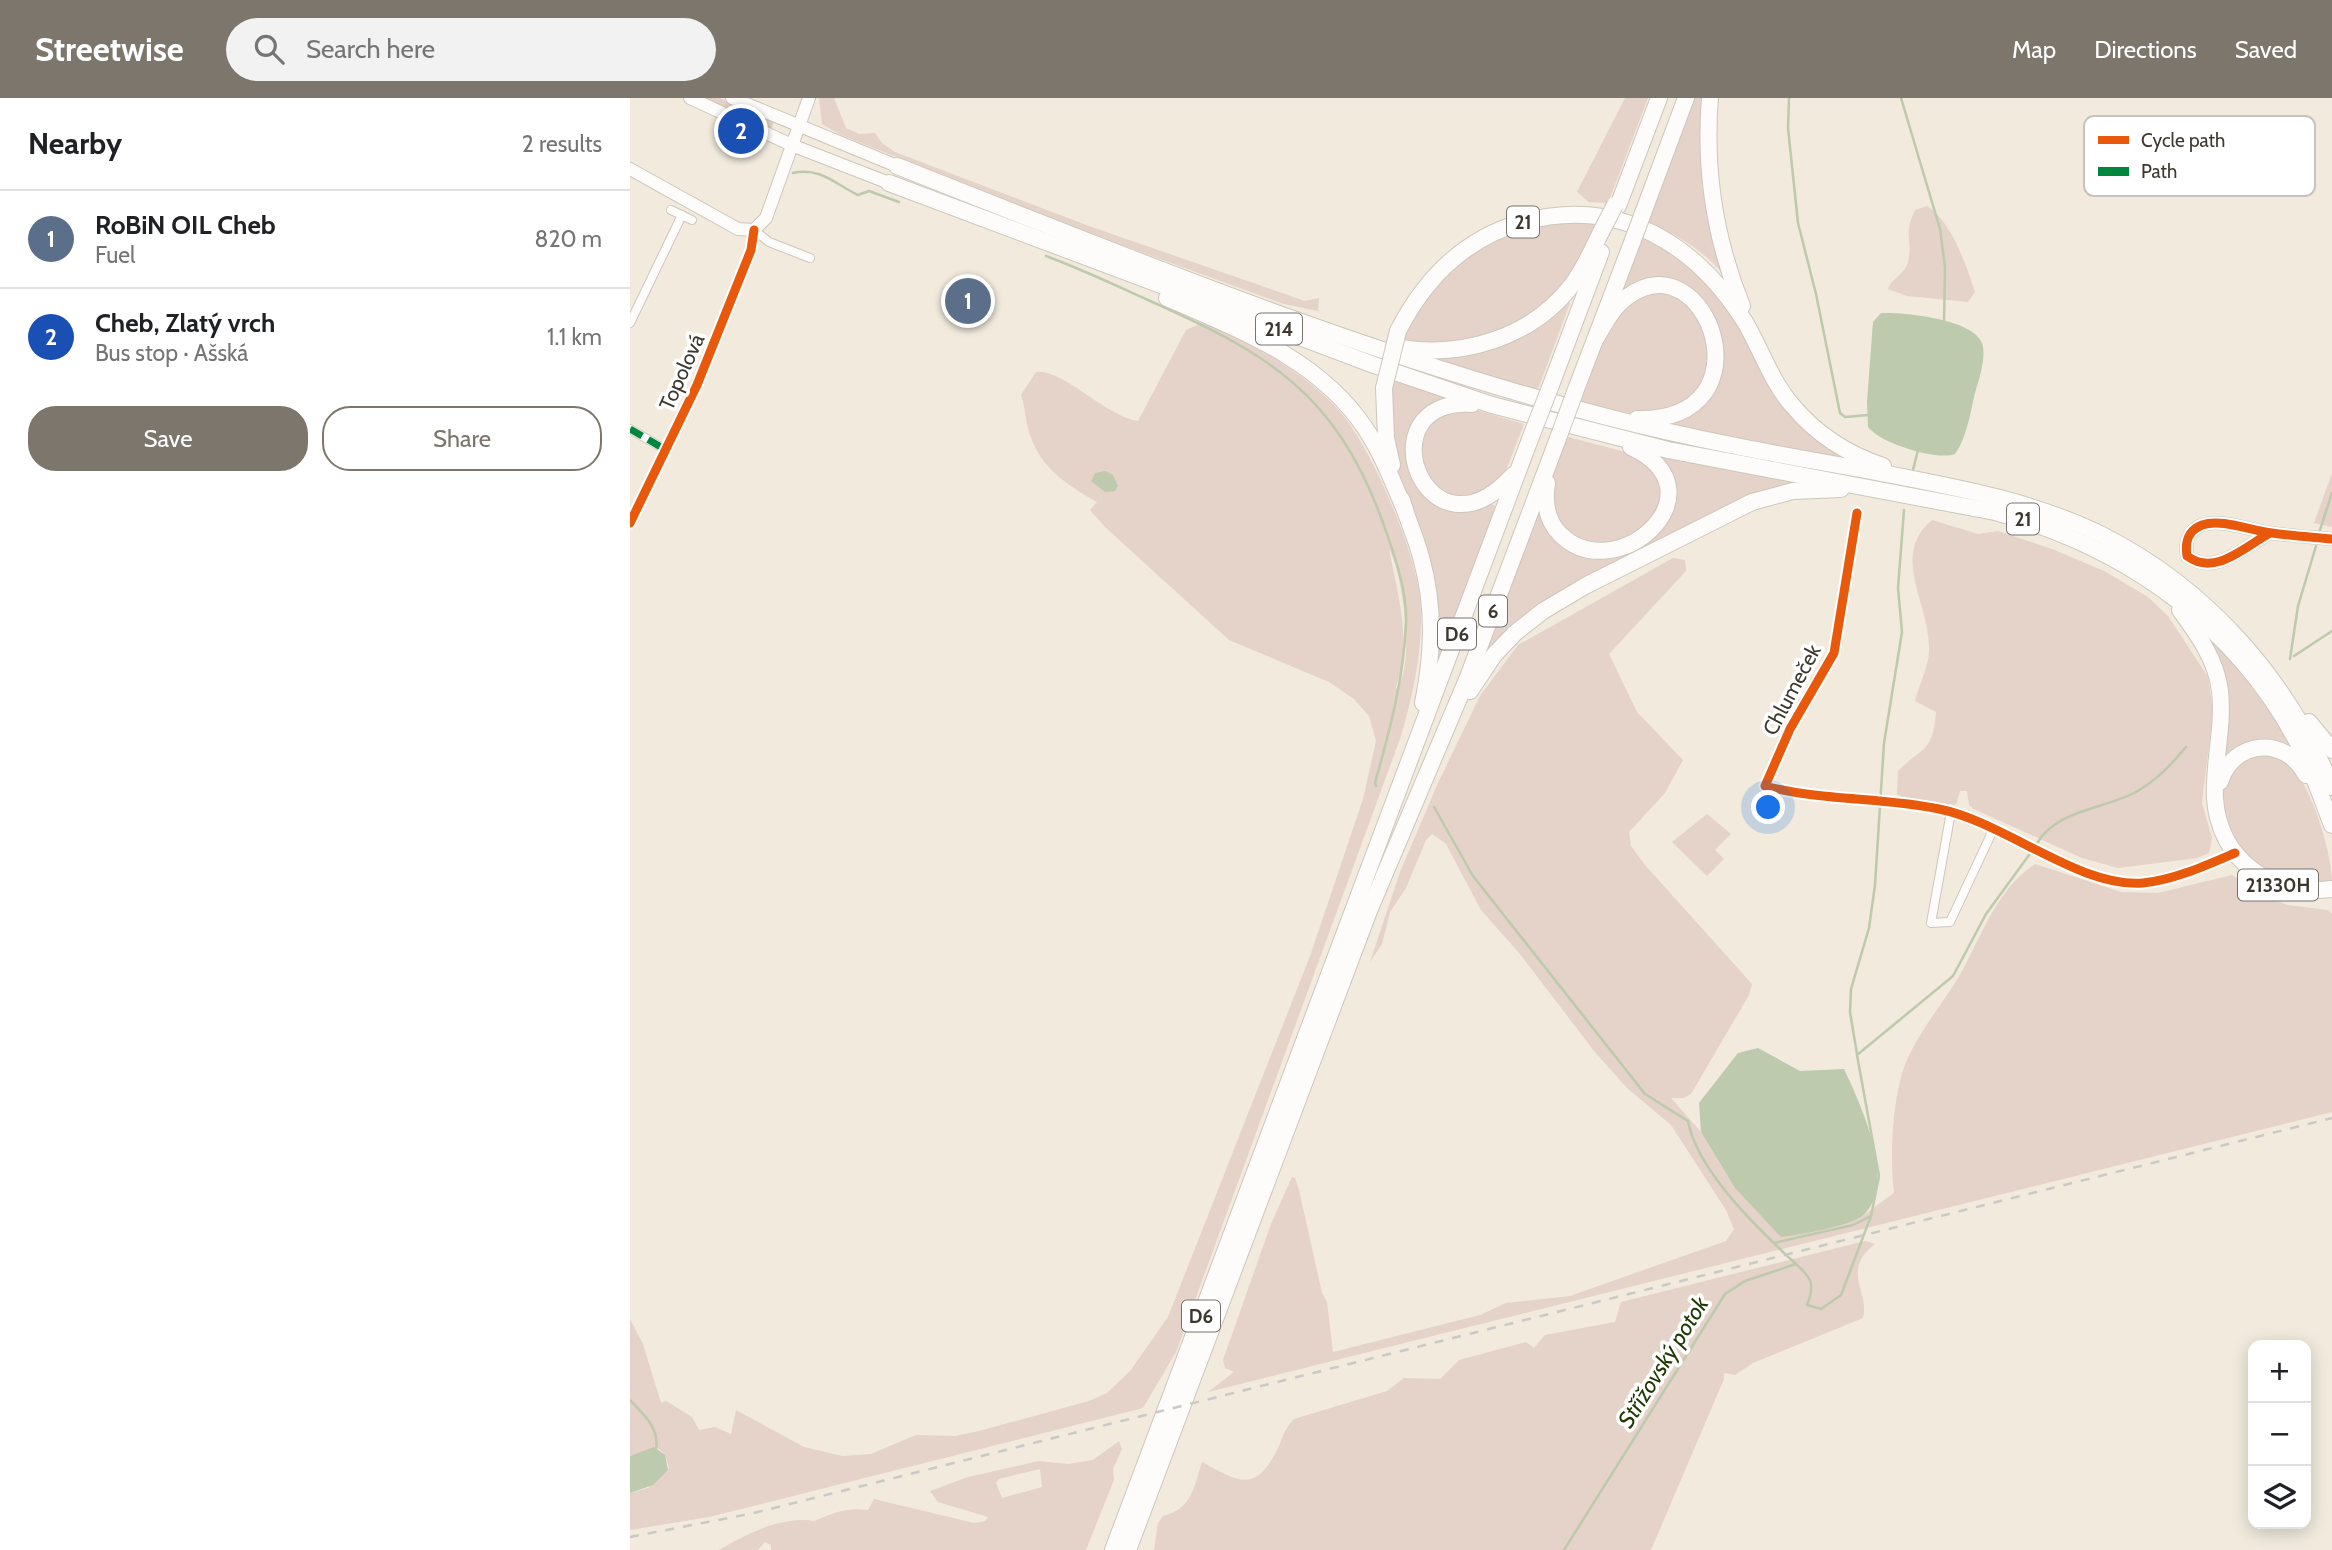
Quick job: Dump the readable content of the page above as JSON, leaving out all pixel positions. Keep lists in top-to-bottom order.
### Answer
{
  "streets": {
    "highway": [
      "21",
      "214",
      "6",
      "D6",
      "21330H"
    ],
    "street": ["Topolová", "Chlumeček"]
  },
  "crossings": [
    ["21", "214"],
    ["21", "6"],
    ["21", "D6"],
    ["214", "6"],
    ["6", "D6"]
  ],
  "water": ["Střížovský potok"],
  "legend": ["Cycle path", "Path"],
  "page": {
    "header": "Streetwise",
    "search": "Search here",
    "nav": ["Map", "Directions", "Saved"],
    "heading": ["Nearby", "2 results"],
    "pins": ["2", "1"],
    "list": [
      {
        "mark": "1",
        "name": "RoBiN OIL Cheb",
        "note": "Fuel",
        "value": "820 m"
      },
      {
        "mark": "2",
        "name": "Cheb, Zlatý vrch",
        "note": "Bus stop · Ašská",
        "value": "1.1 km"
      }
    ],
    "buttons": ["Save", "Share"],
    "map_buttons": ["+", "−"]
  }
}
